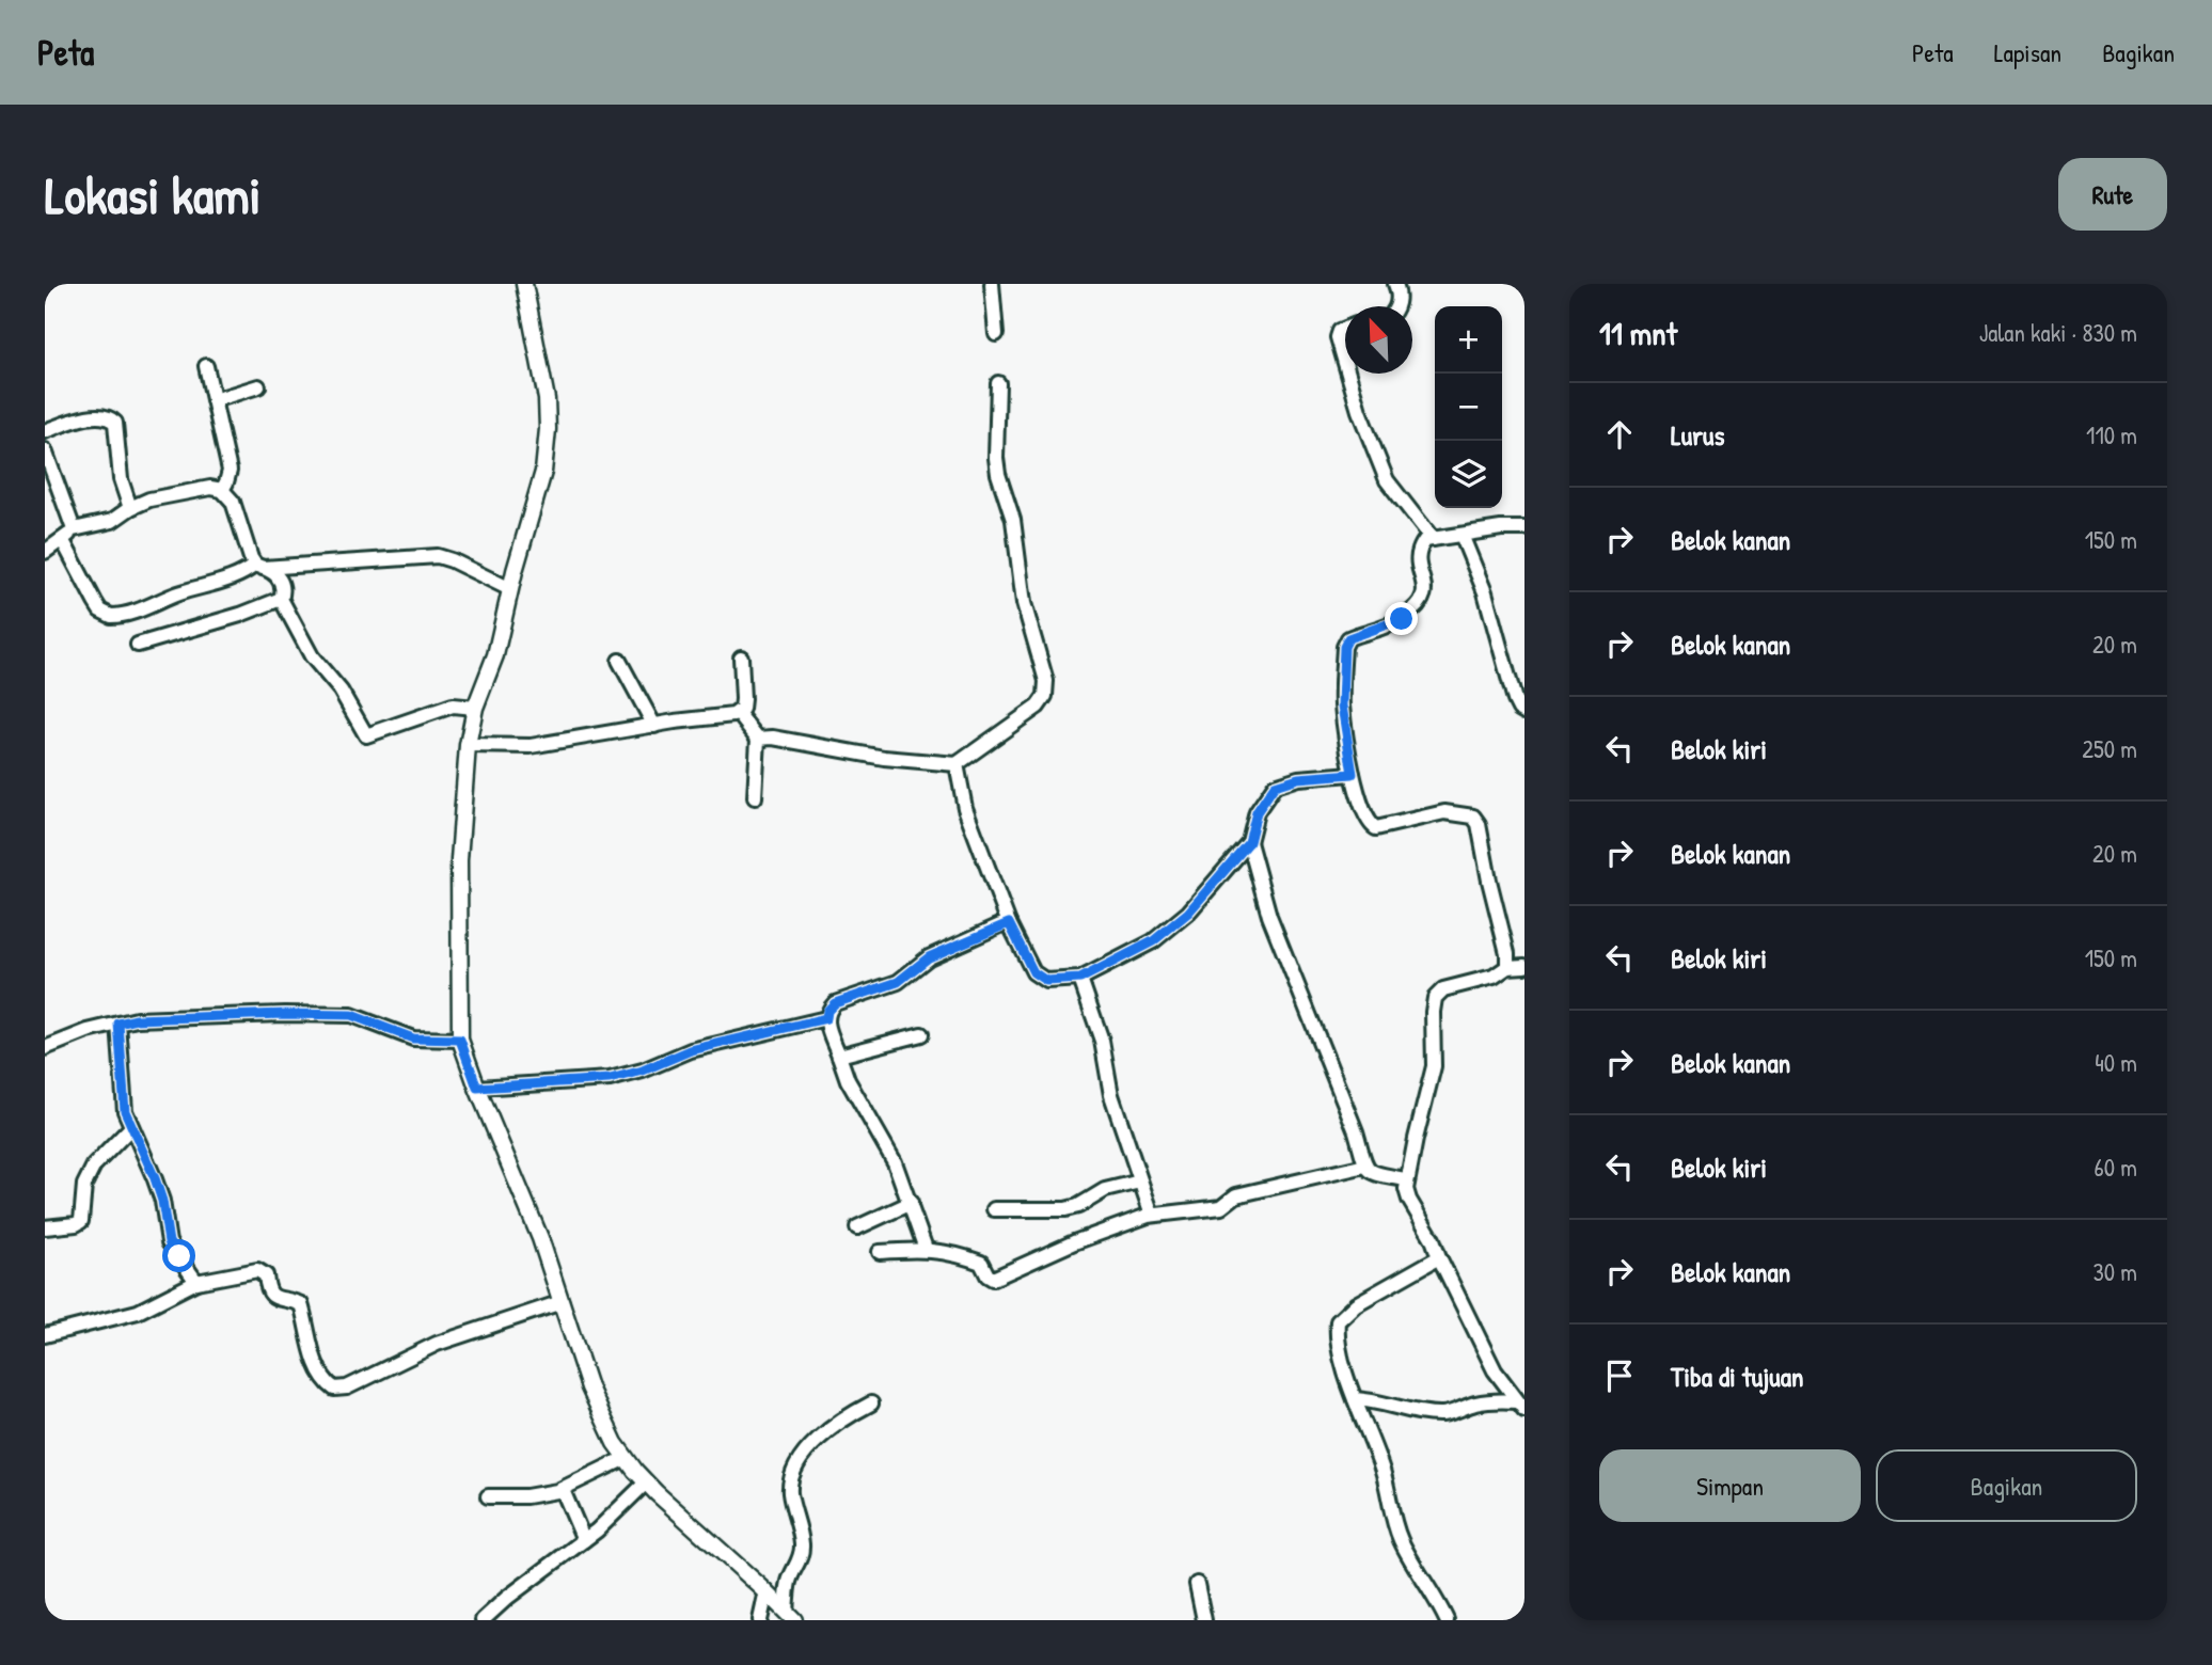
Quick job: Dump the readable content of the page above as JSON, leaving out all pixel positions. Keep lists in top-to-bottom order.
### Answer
{
  "north": "top left",
  "page": {
    "header": "Peta",
    "nav": ["Peta", "Lapisan", "Bagikan"],
    "buttons": [
      "Rute",
      ["Simpan", "Bagikan"]
    ],
    "title": "Lokasi kami",
    "heading": ["11 mnt", "Jalan kaki · 830 m"],
    "map_buttons": ["+", "−"],
    "list": [
      ["Lurus", "110 m"],
      ["Belok kanan", "150 m"],
      ["Belok kanan", "20 m"],
      ["Belok kiri", "250 m"],
      ["Belok kanan", "20 m"],
      ["Belok kiri", "150 m"],
      ["Belok kanan", "40 m"],
      ["Belok kiri", "60 m"],
      ["Belok kanan", "30 m"],
      "Tiba di tujuan"
    ]
  }
}
